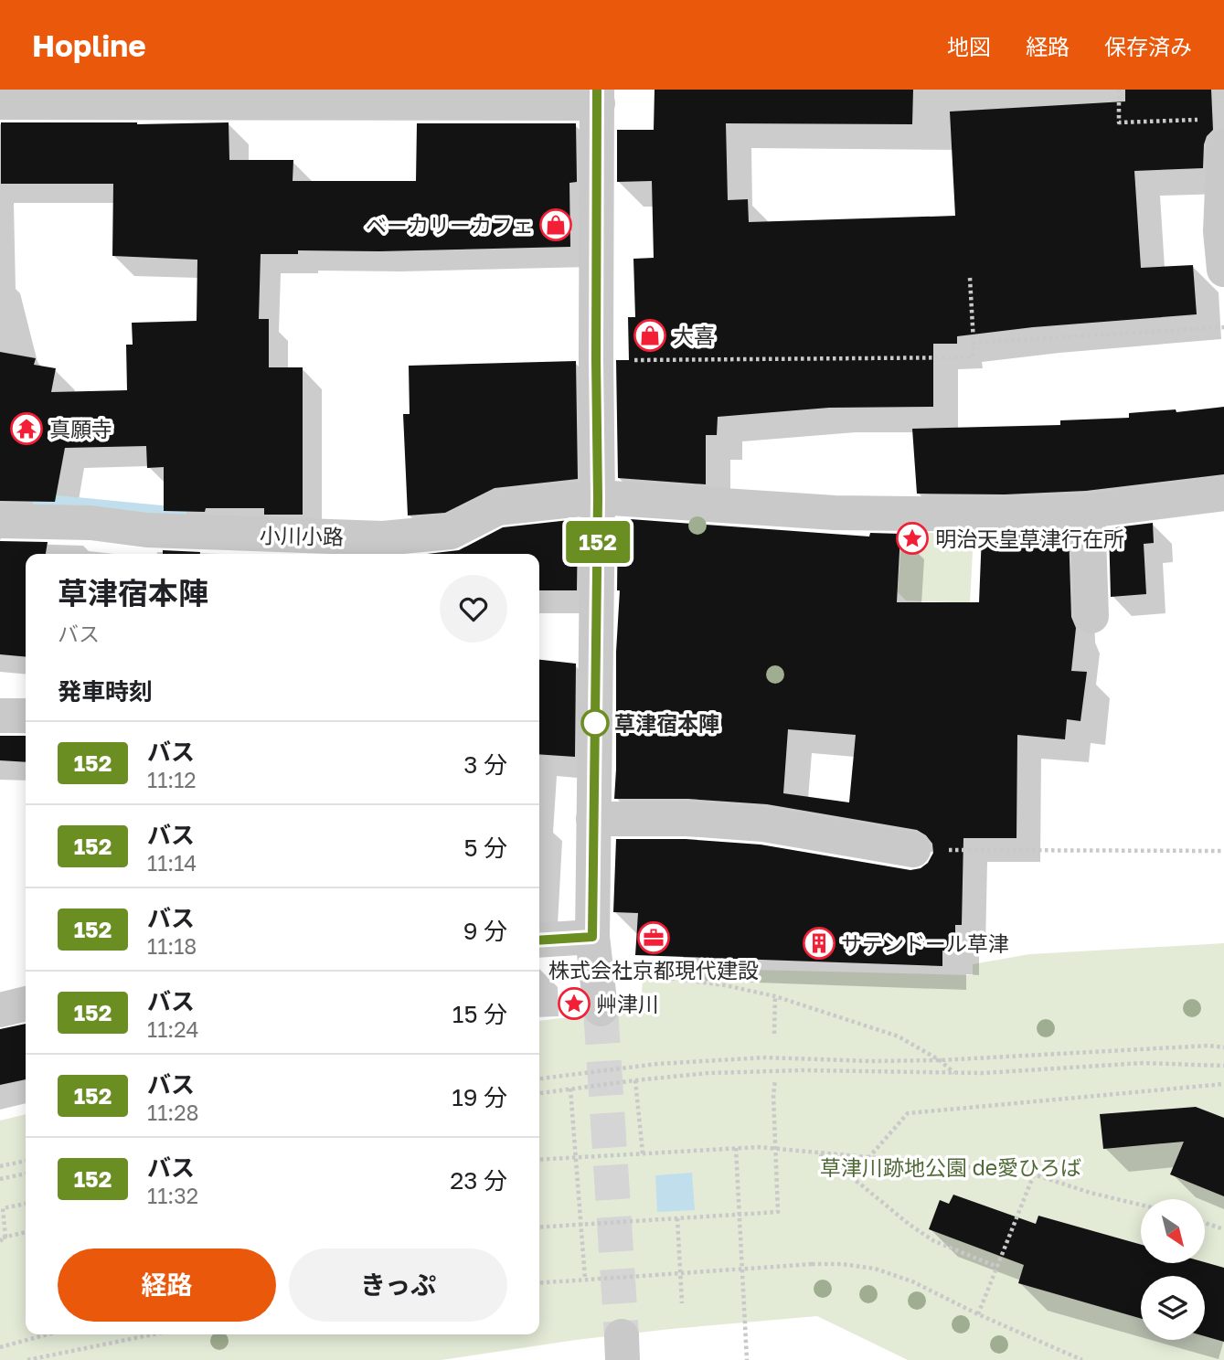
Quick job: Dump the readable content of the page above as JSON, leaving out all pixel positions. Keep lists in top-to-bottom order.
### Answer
{
  "streets": {
    "street": ["小川小路"]
  },
  "parks": ["草津川跡地公園 de愛ひろば"],
  "places": {
    "shop": ["ベーカリーカフェ", "大喜"],
    "temple": ["真願寺"],
    "place": ["明治天皇草津行在所", "艸津川"],
    "other": ["草津宿本陣"],
    "office": ["株式会社京都現代建設"],
    "building": ["サテンドール草津"]
  },
  "lines": ["bus line 152"],
  "north": "bottom right",
  "page": {
    "header": "Hopline",
    "nav": ["地図", "経路", "保存済み"],
    "on_map": "152",
    "heading": [
      ["草津宿本陣", "バス"],
      "発車時刻"
    ],
    "list": [
      {
        "mark": "152",
        "name": "バス",
        "note": "11:12",
        "value": "3 分"
      },
      {
        "mark": "152",
        "name": "バス",
        "note": "11:14",
        "value": "5 分"
      },
      {
        "mark": "152",
        "name": "バス",
        "note": "11:18",
        "value": "9 分"
      },
      {
        "mark": "152",
        "name": "バス",
        "note": "11:24",
        "value": "15 分"
      },
      {
        "mark": "152",
        "name": "バス",
        "note": "11:28",
        "value": "19 分"
      },
      {
        "mark": "152",
        "name": "バス",
        "note": "11:32",
        "value": "23 分"
      }
    ],
    "buttons": ["経路", "きっぷ"]
  }
}
